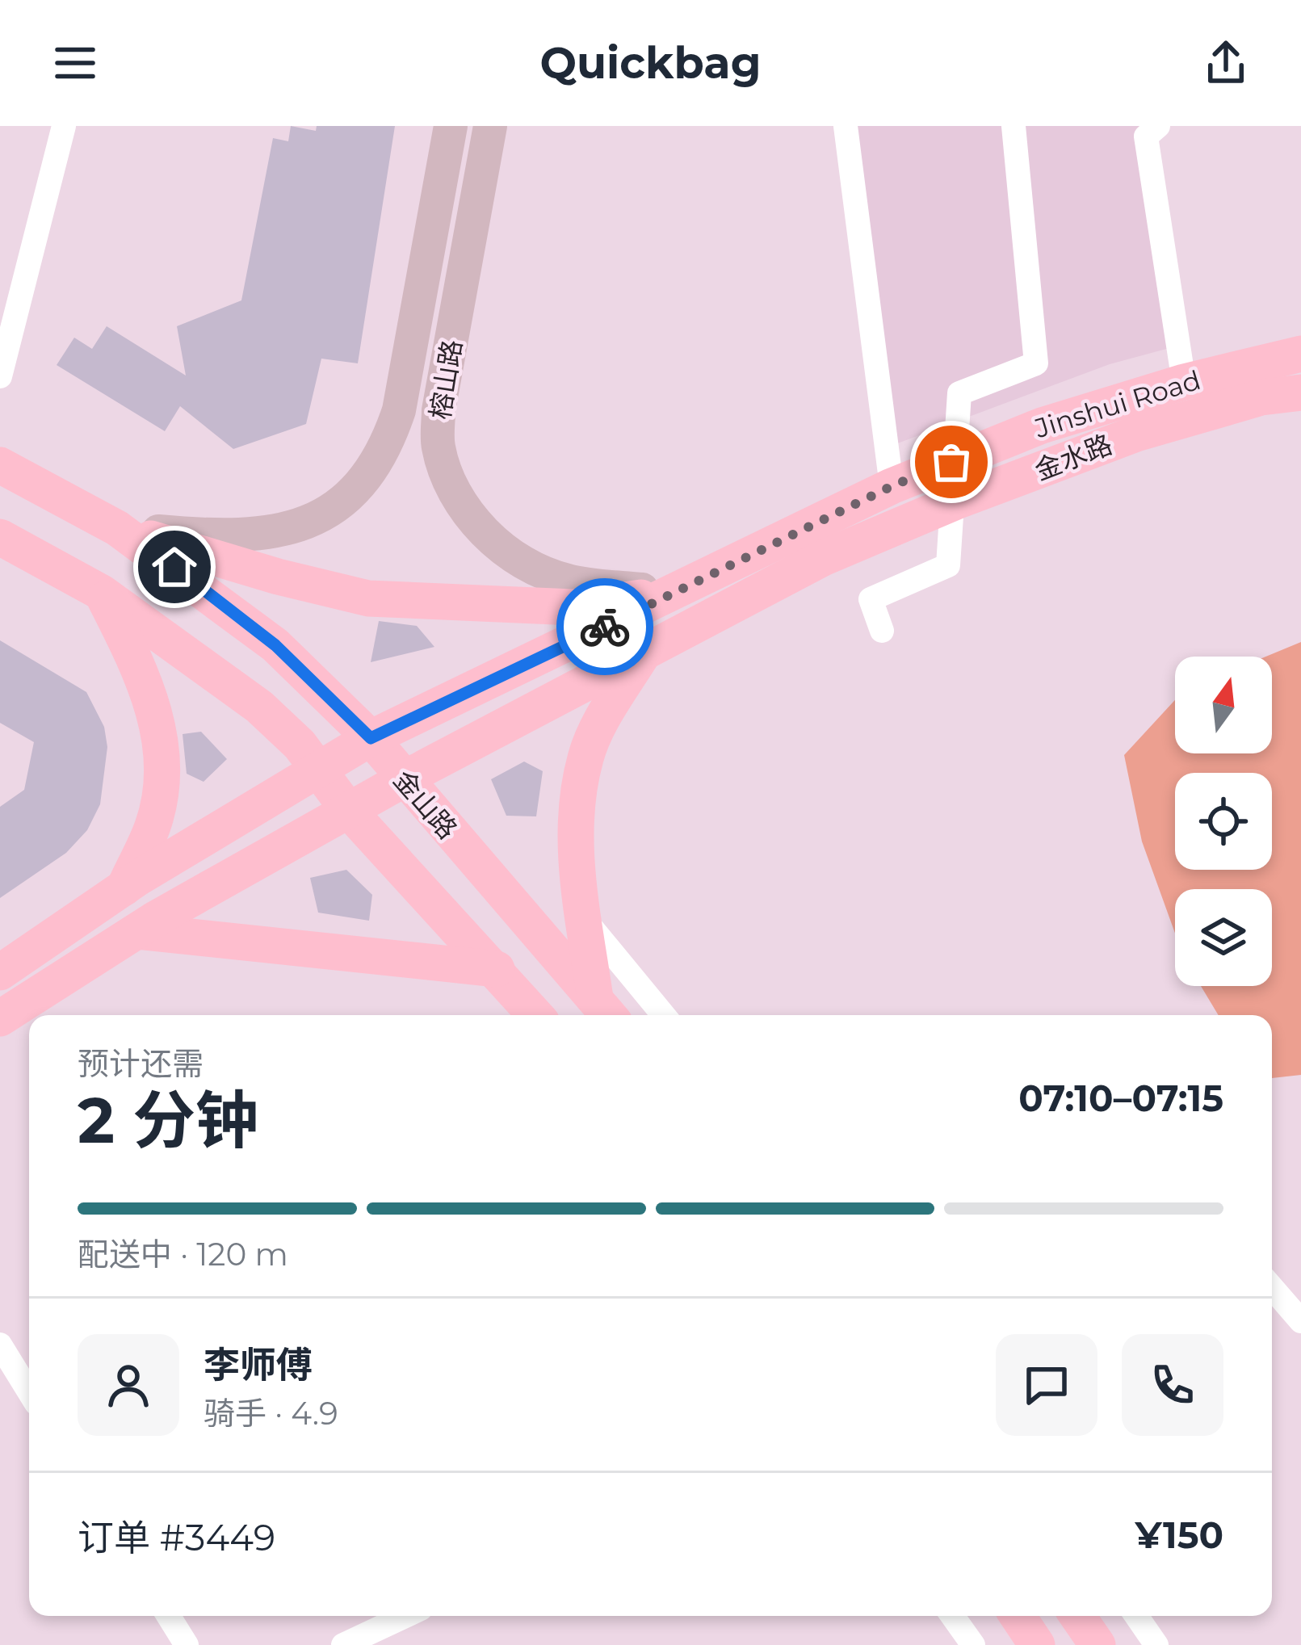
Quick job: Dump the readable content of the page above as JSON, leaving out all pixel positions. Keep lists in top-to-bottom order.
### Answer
{
  "streets": {
    "main road": [
      "榕山路",
      "Jinshui Road",
      "金水路",
      "金山路"
    ]
  },
  "crossings": [
    ["榕山路", "Jinshui Road"],
    ["榕山路", "金山路"],
    ["Jinshui Road", "金山路"],
    ["金水路", "金山路"]
  ],
  "north": "top",
  "page": {
    "header": "Quickbag",
    "heading": ["2 分钟", "预计还需", "07:10–07:15"],
    "panel": [
      "李师傅",
      "骑手 · 4.9",
      "订单 #3449",
      "¥150"
    ],
    "bar": "配送中 · 120 m"
  }
}
